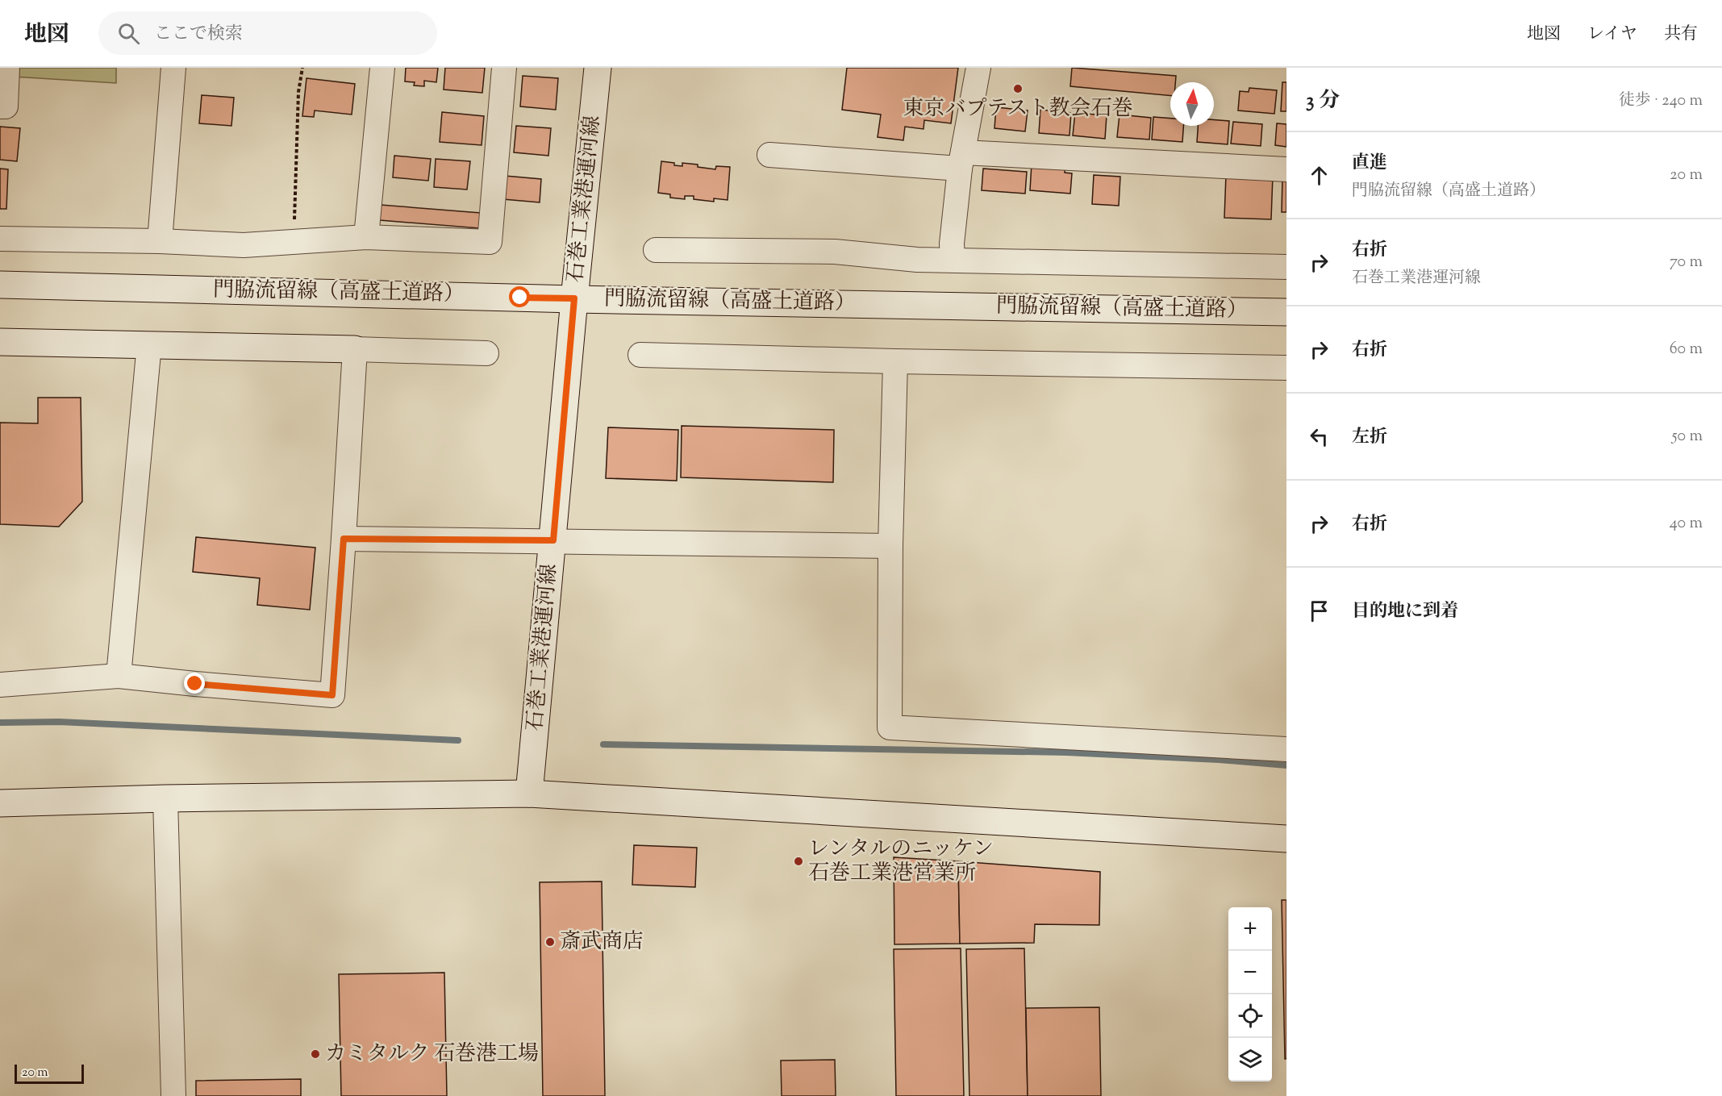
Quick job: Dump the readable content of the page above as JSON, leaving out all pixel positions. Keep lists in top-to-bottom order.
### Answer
{
  "streets": {
    "street": ["石巻工業港運河線", "門脇流留線（高盛土道路）"]
  },
  "crossings": [
    ["石巻工業港運河線", "門脇流留線（高盛土道路）"]
  ],
  "places": [
    "東京バプテスト教会石巻",
    "レンタルのニッケン 石巻工業港営業所",
    "斎武商店",
    "カミタルク 石巻港工場"
  ],
  "scale_bar": "20 m",
  "north": "top",
  "page": {
    "header": "地図",
    "search": "ここで検索",
    "nav": ["地図", "レイヤ", "共有"],
    "heading": ["3 分", "徒歩 · 240 m"],
    "list": [
      ["直進", "門脇流留線（高盛土道路）", "20 m"],
      ["右折", "石巻工業港運河線", "70 m"],
      ["右折", "60 m"],
      ["左折", "50 m"],
      ["右折", "40 m"],
      "目的地に到着"
    ],
    "map_buttons": ["+", "−"],
    "scale": "20 m"
  }
}
